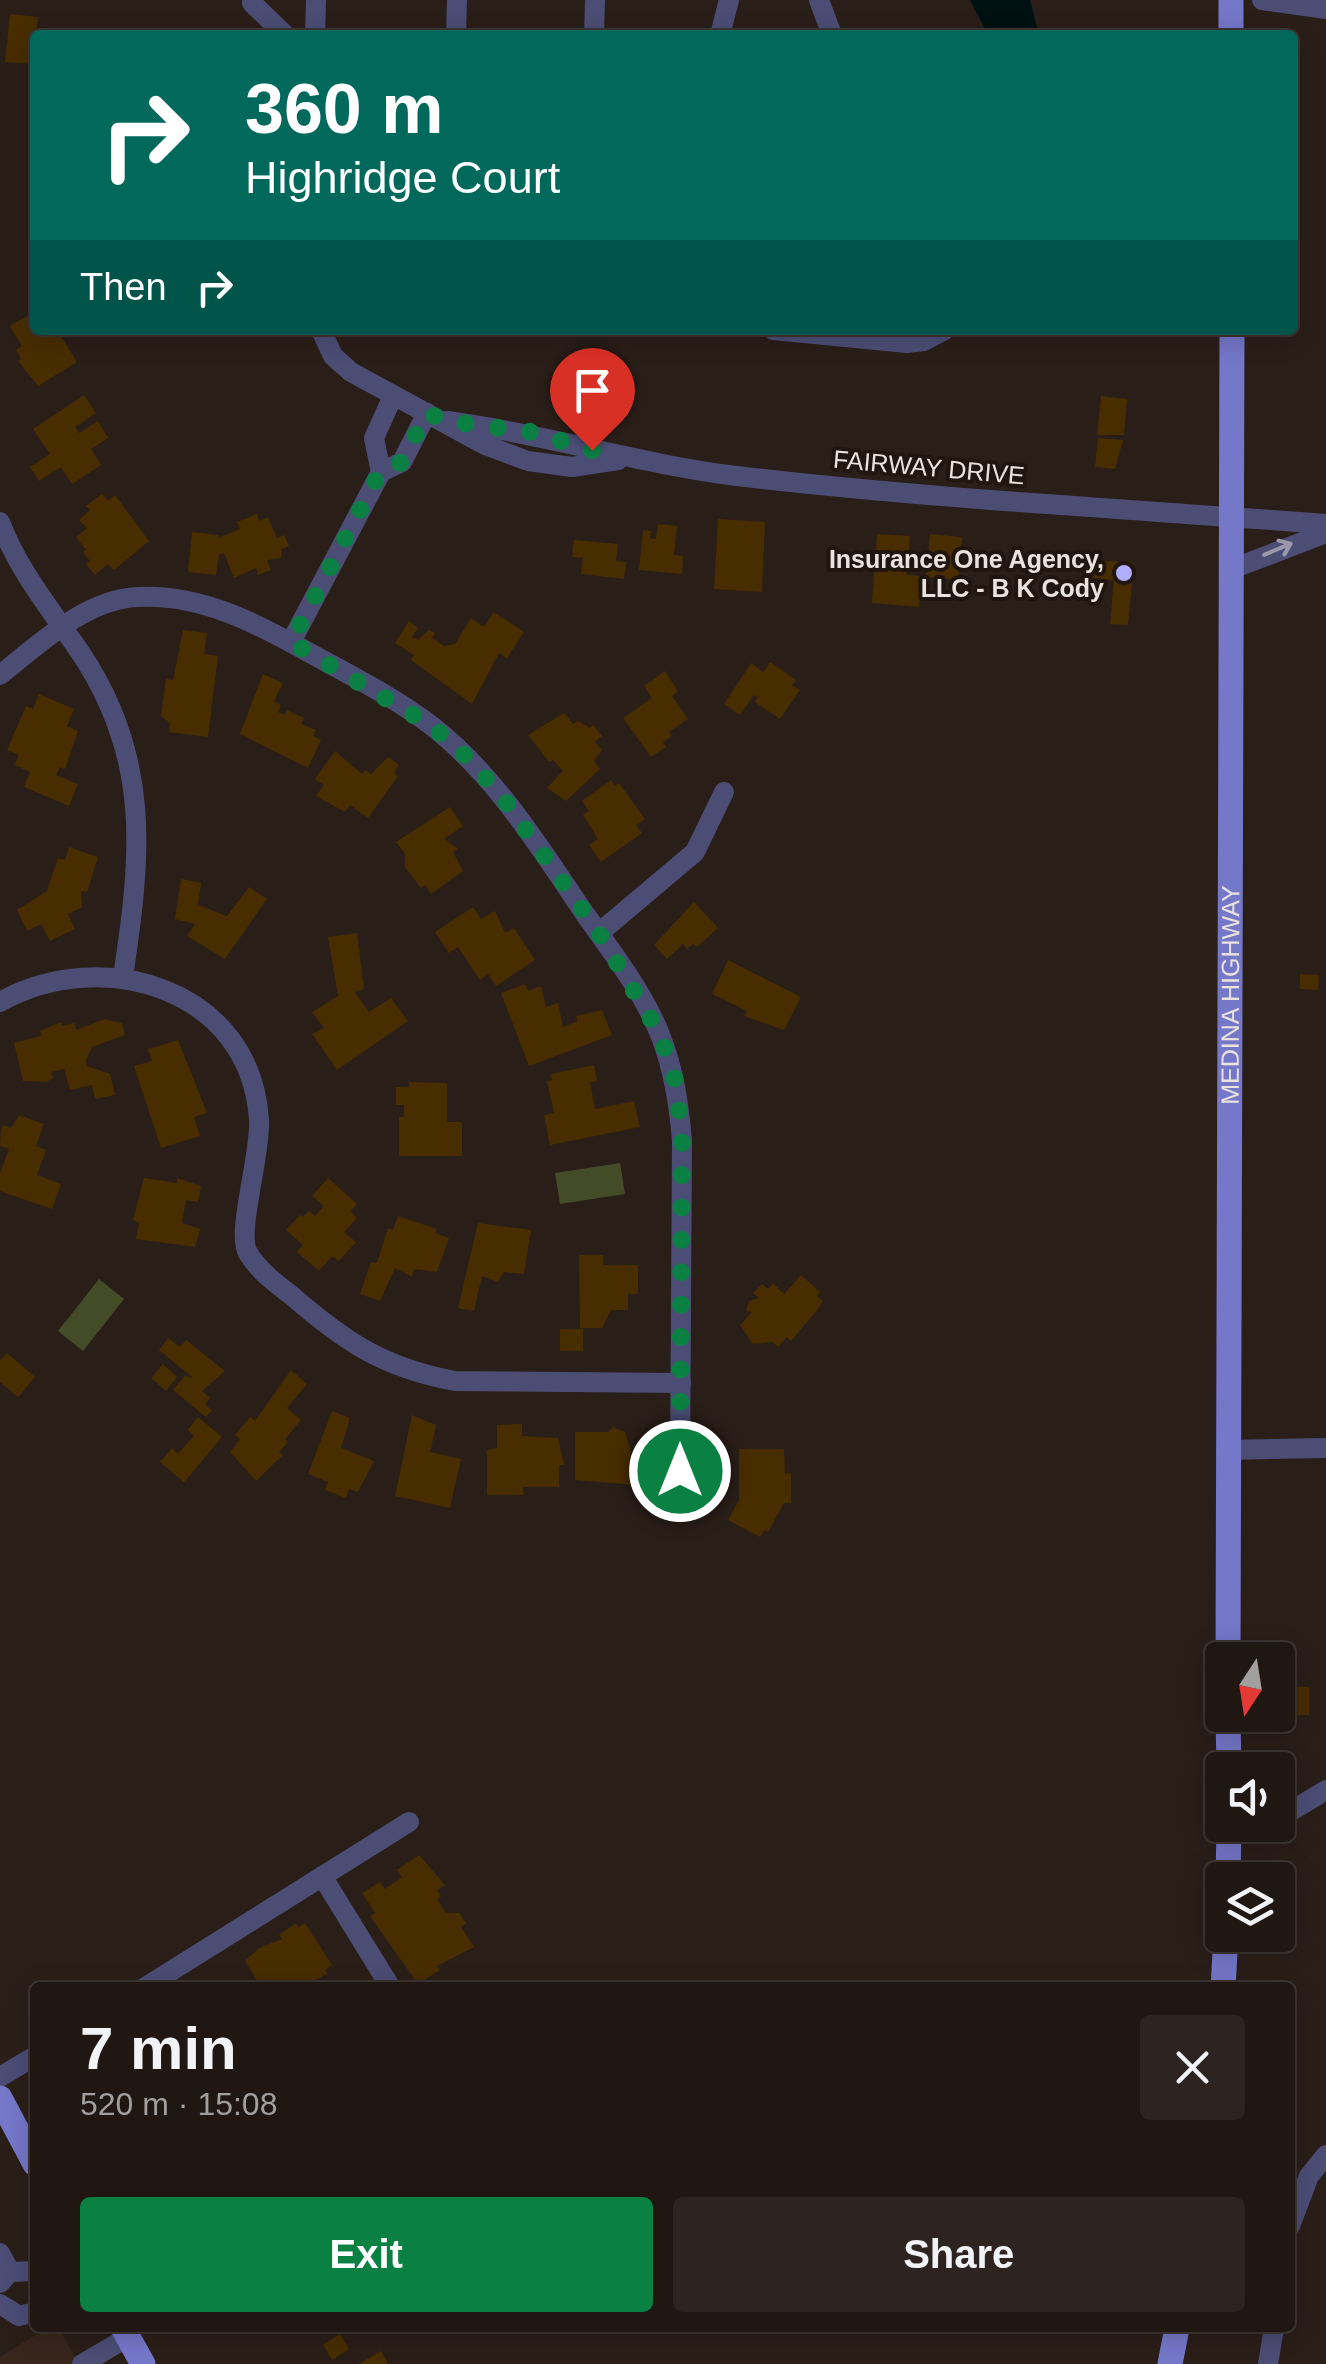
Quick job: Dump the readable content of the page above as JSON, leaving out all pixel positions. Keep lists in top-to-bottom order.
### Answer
{
  "streets": {
    "main road": ["MEDINA HIGHWAY"],
    "street": ["FAIRWAY DRIVE"]
  },
  "crossings": [
    ["FAIRWAY DRIVE", "MEDINA HIGHWAY"]
  ],
  "places": ["Insurance One Agency, LLC - B K Cody"],
  "north": "bottom",
  "page": {
    "turn": ["360 m", "Highridge Court"],
    "then": "Then",
    "heading": ["7 min", "520 m · 15:08"],
    "buttons": ["Exit", "Share"]
  }
}
